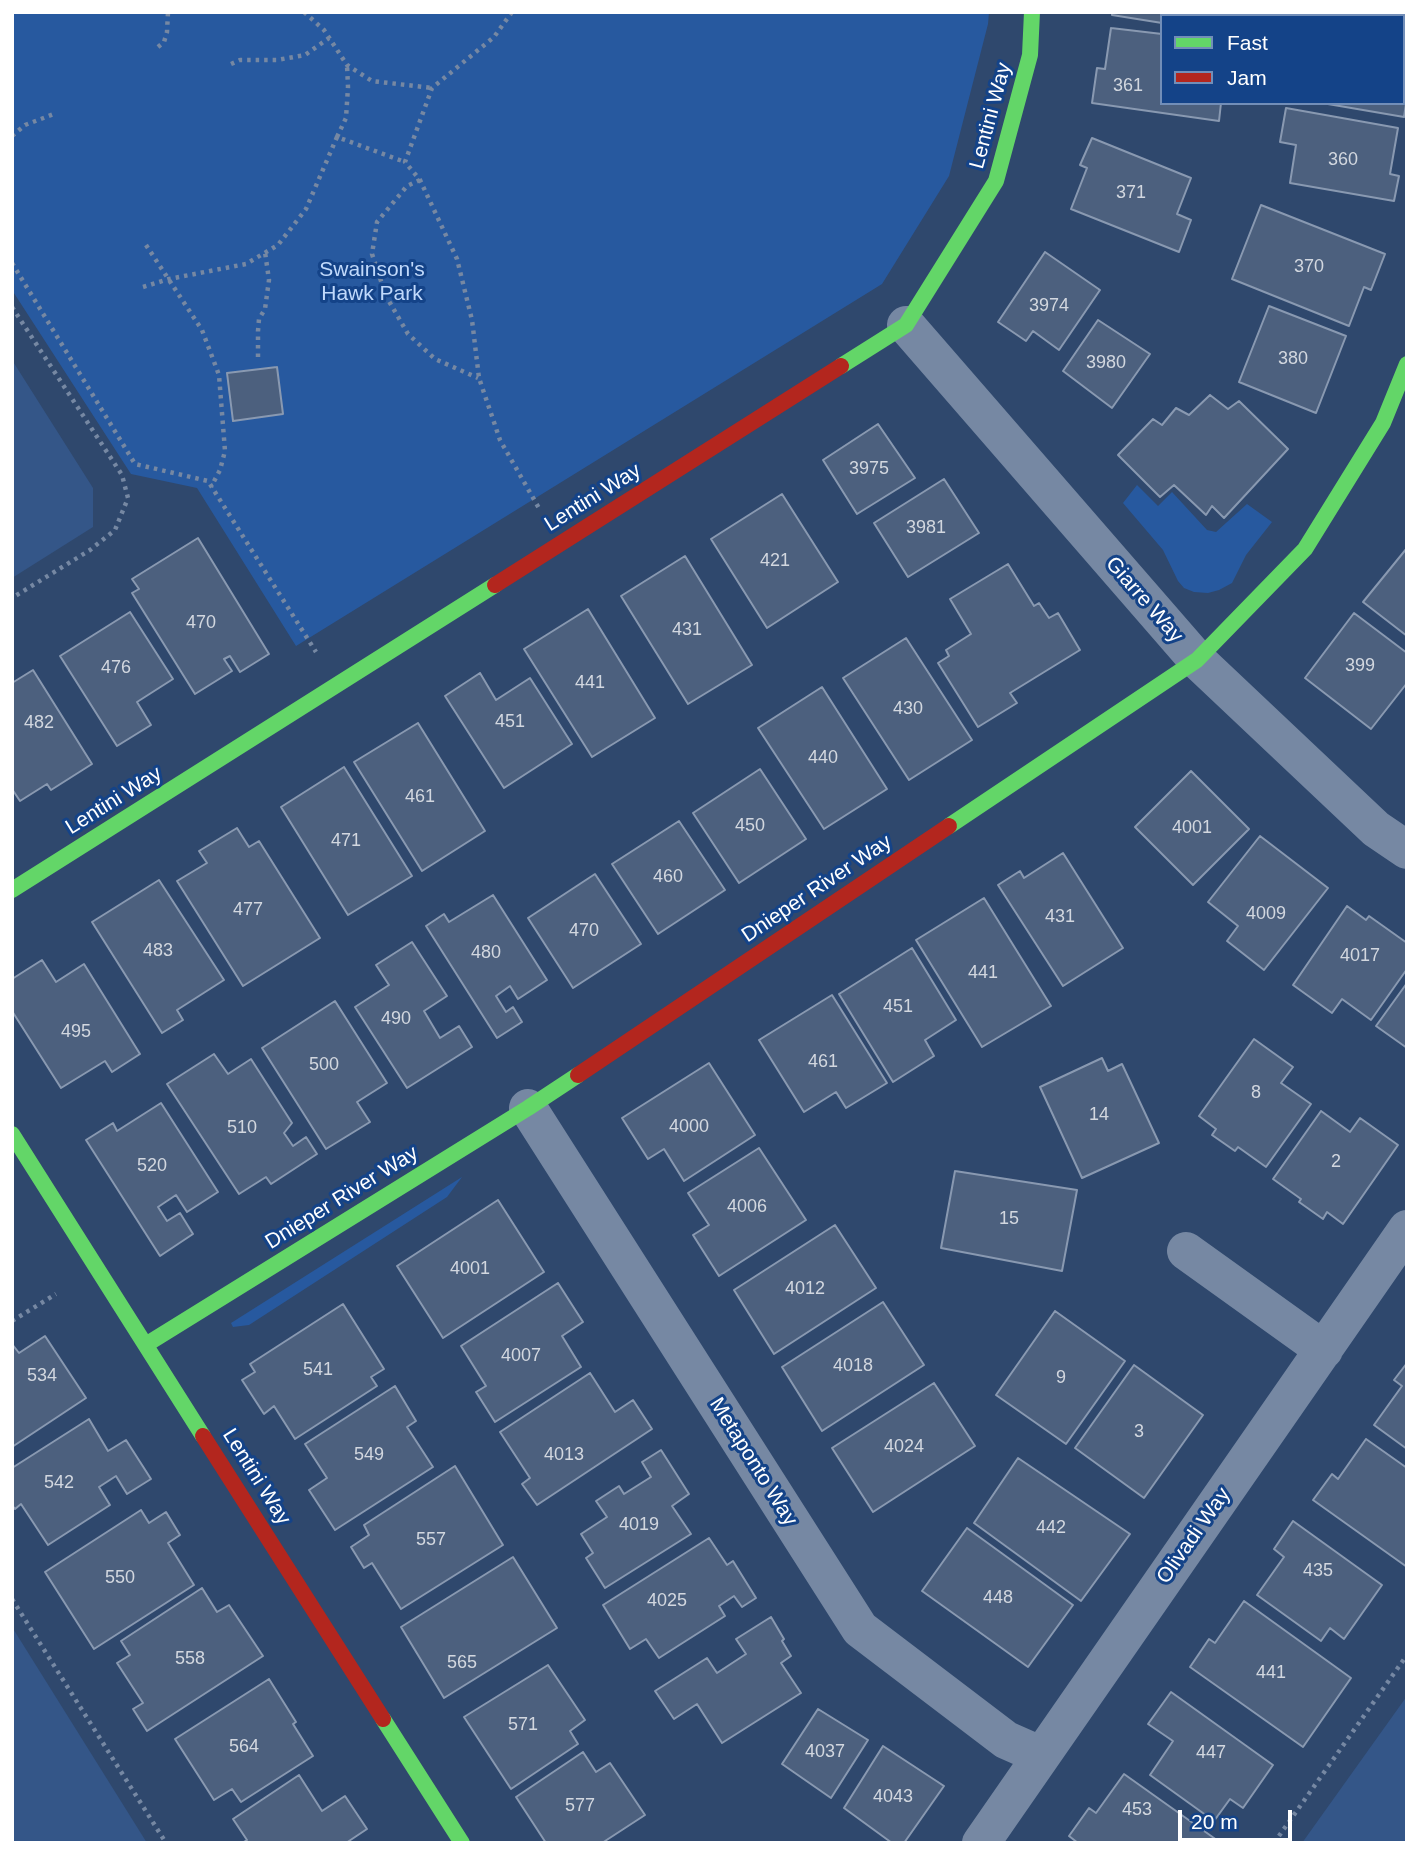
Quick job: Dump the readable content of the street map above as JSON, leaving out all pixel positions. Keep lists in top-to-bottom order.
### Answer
{
  "streets": {
    "street": [
      "Lentini Way",
      "Giarre Way",
      "Dnieper River Way",
      "Metaponto Way",
      "Olivadi Way"
    ]
  },
  "crossings": [
    ["Lentini Way", "Giarre Way"],
    ["Lentini Way", "Dnieper River Way"],
    ["Giarre Way", "Dnieper River Way"],
    ["Dnieper River Way", "Metaponto Way"],
    ["Metaponto Way", "Olivadi Way"]
  ],
  "parks": ["Swainson's Hawk Park"],
  "house_numbers": [
    "361",
    "360",
    "371",
    "370",
    "3974",
    "380",
    "3980",
    "3975",
    "3981",
    "421",
    "470",
    "431",
    "399",
    "476",
    "441",
    "430",
    "451",
    "482",
    "440",
    "461",
    "450",
    "4001",
    "471",
    "460",
    "477",
    "4009",
    "431",
    "470",
    "483",
    "480",
    "4017",
    "441",
    "451",
    "490",
    "495",
    "461",
    "500",
    "8",
    "14",
    "4000",
    "510",
    "2",
    "520",
    "4006",
    "15",
    "4001",
    "4012",
    "4007",
    "4018",
    "541",
    "534",
    "9",
    "3",
    "4024",
    "549",
    "4013",
    "542",
    "4019",
    "442",
    "557",
    "435",
    "550",
    "448",
    "4025",
    "558",
    "565",
    "441",
    "571",
    "564",
    "4037",
    "447",
    "4043",
    "577",
    "453"
  ],
  "legend": ["Fast", "Jam"],
  "scale_bar": "20 m"
}
